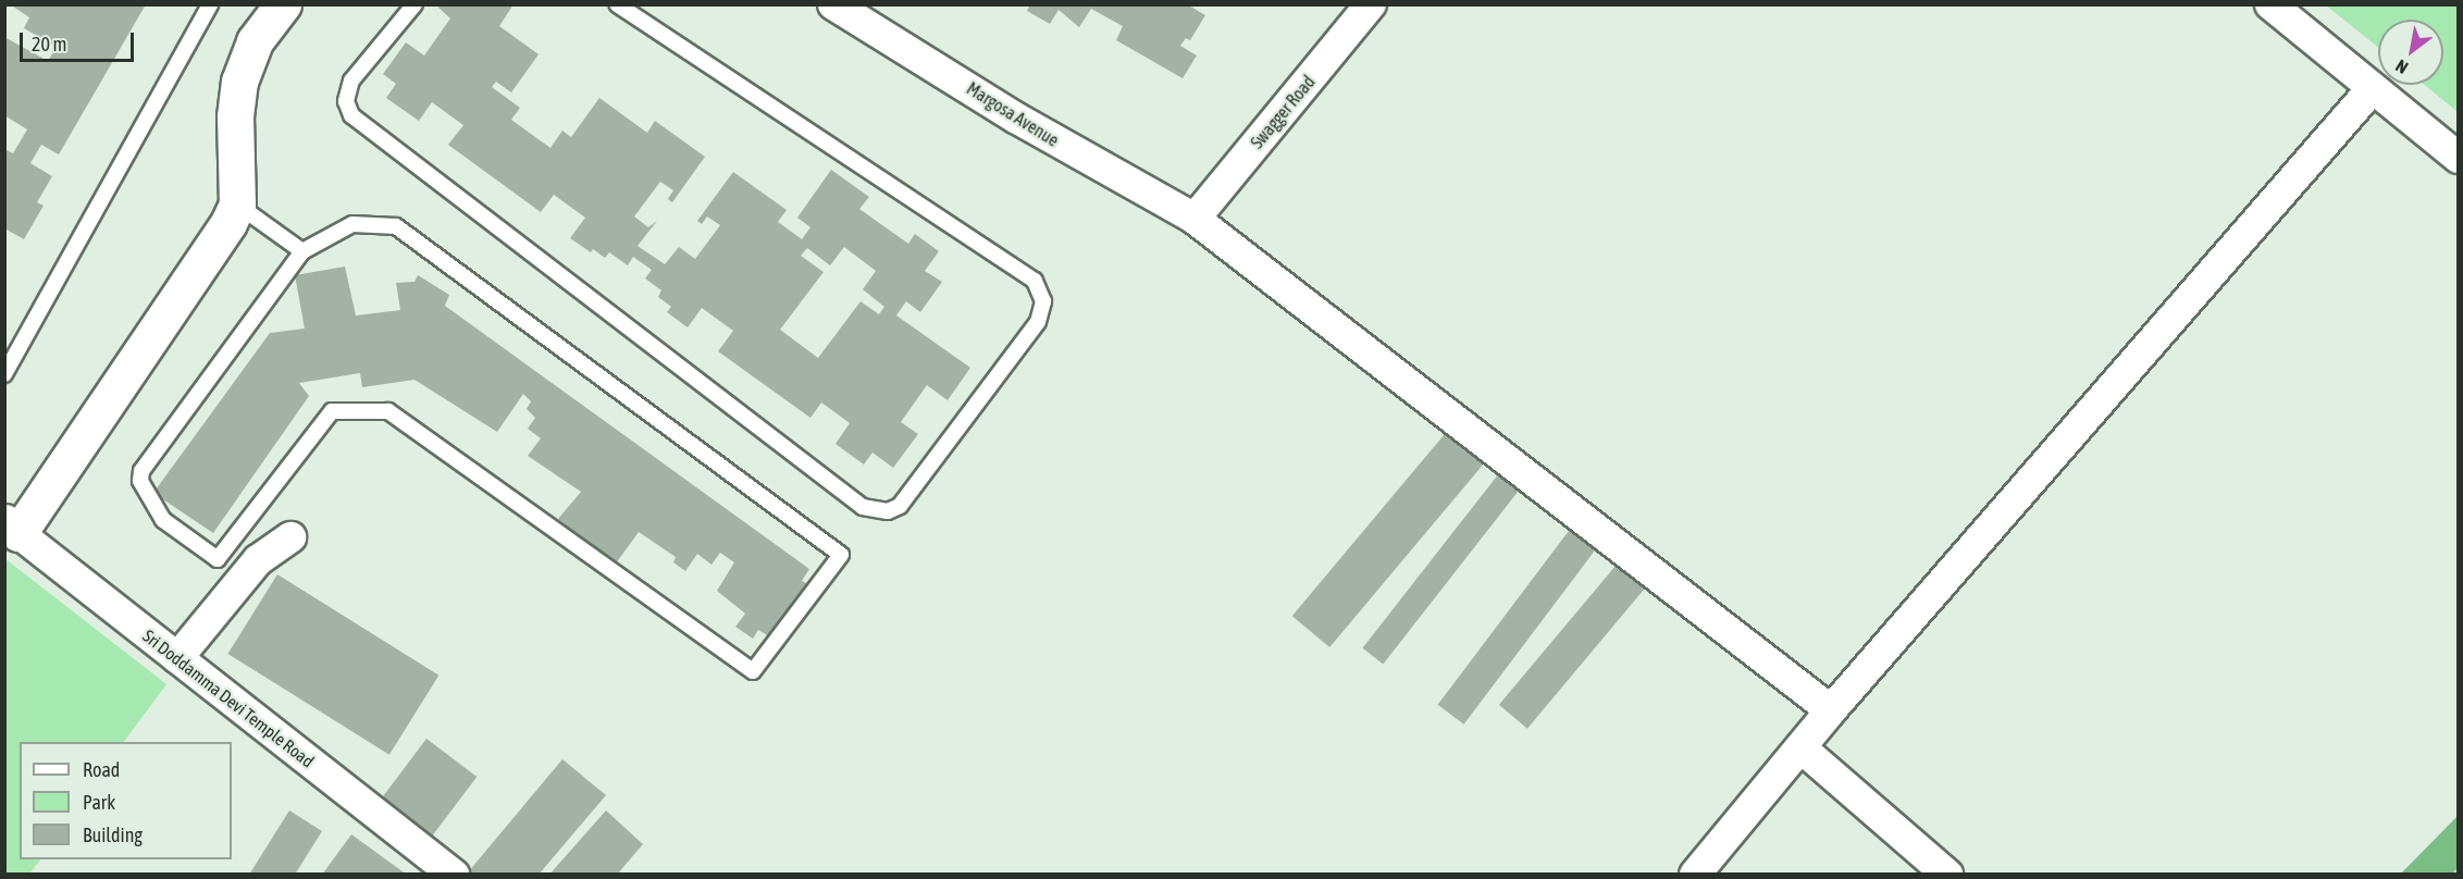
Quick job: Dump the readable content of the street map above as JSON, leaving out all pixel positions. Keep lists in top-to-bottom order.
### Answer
{
  "streets": {
    "street": ["Swagger Road", "Margosa Avenue", "Sri Doddamma Devi Temple Road"]
  },
  "crossings": [
    ["Swagger Road", "Margosa Avenue"]
  ],
  "legend": ["Road", "Park", "Building"],
  "scale_bar": "20 m",
  "north": "bottom left"
}
